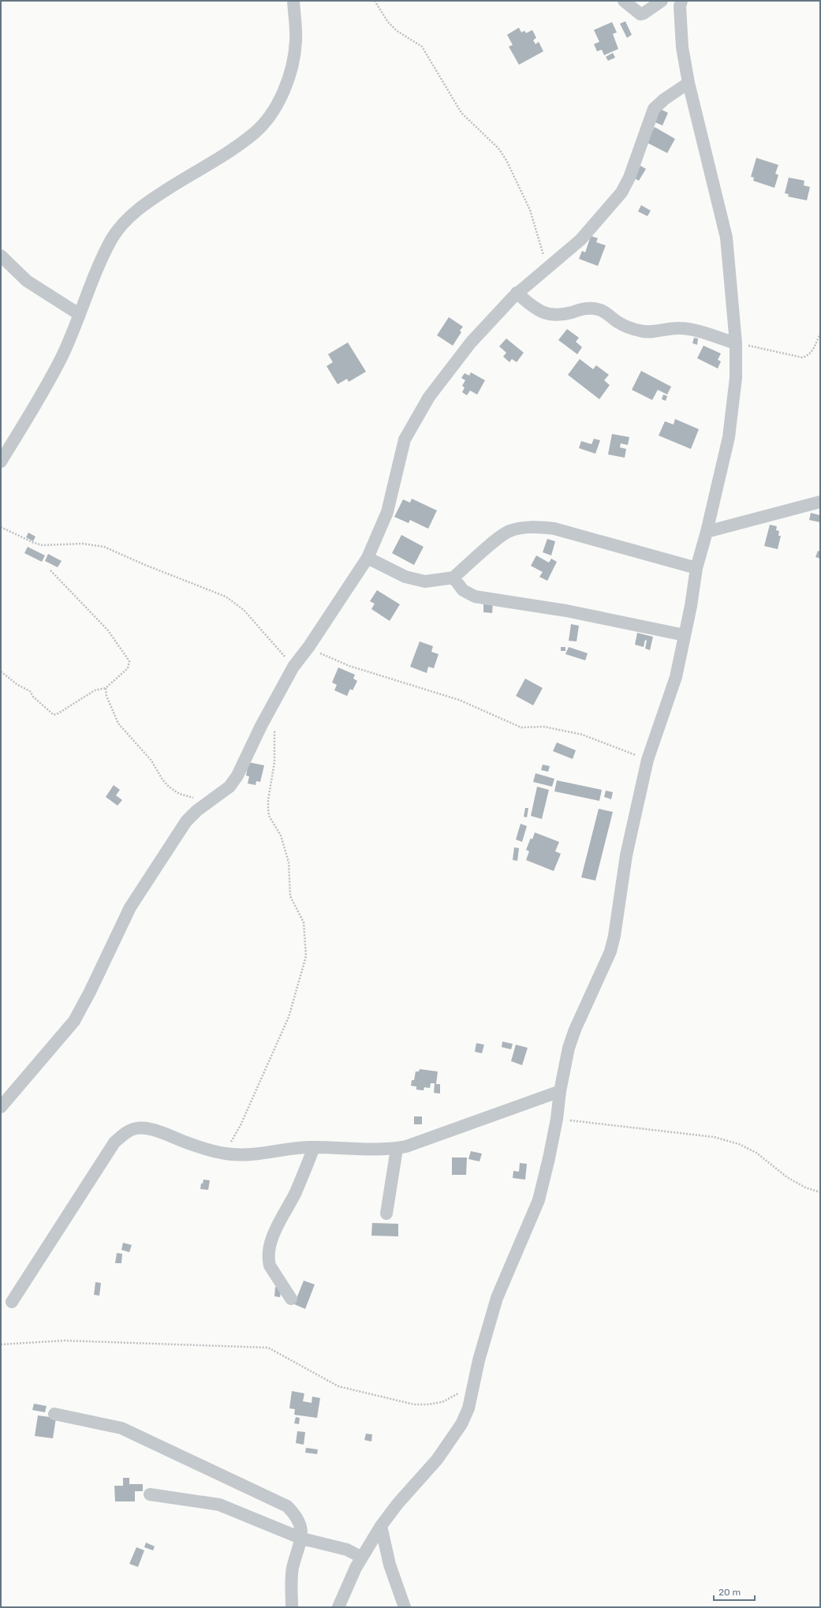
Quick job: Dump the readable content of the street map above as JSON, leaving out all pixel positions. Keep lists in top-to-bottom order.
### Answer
{
  "scale_bar": "20 m"
}
